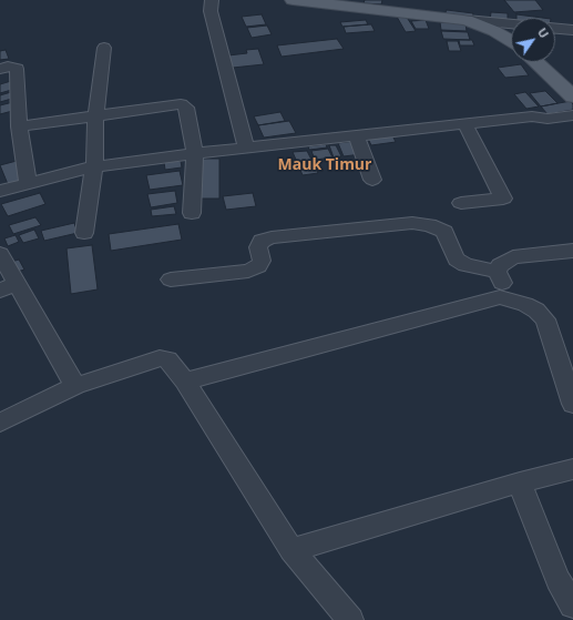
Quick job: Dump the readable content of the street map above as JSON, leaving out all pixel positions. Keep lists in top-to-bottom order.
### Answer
{
  "districts": ["Mauk Timur"],
  "north": "top right"
}
